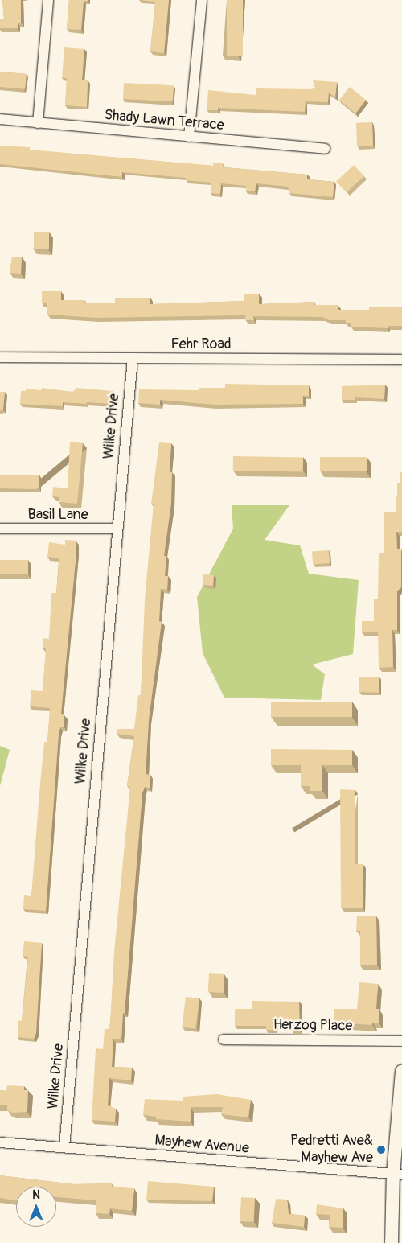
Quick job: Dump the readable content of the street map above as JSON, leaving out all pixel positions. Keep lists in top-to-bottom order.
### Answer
{
  "streets": {
    "street": [
      "Shady Lawn Terrace",
      "Fehr Road",
      "Wilke Drive",
      "Basil Lane",
      "Herzog Place",
      "Mayhew Avenue"
    ]
  },
  "crossings": [
    ["Fehr Road", "Wilke Drive"],
    ["Wilke Drive", "Basil Lane"],
    ["Wilke Drive", "Mayhew Avenue"]
  ],
  "places": ["Pedretti Ave& Mayhew Ave"],
  "north": "top"
}
